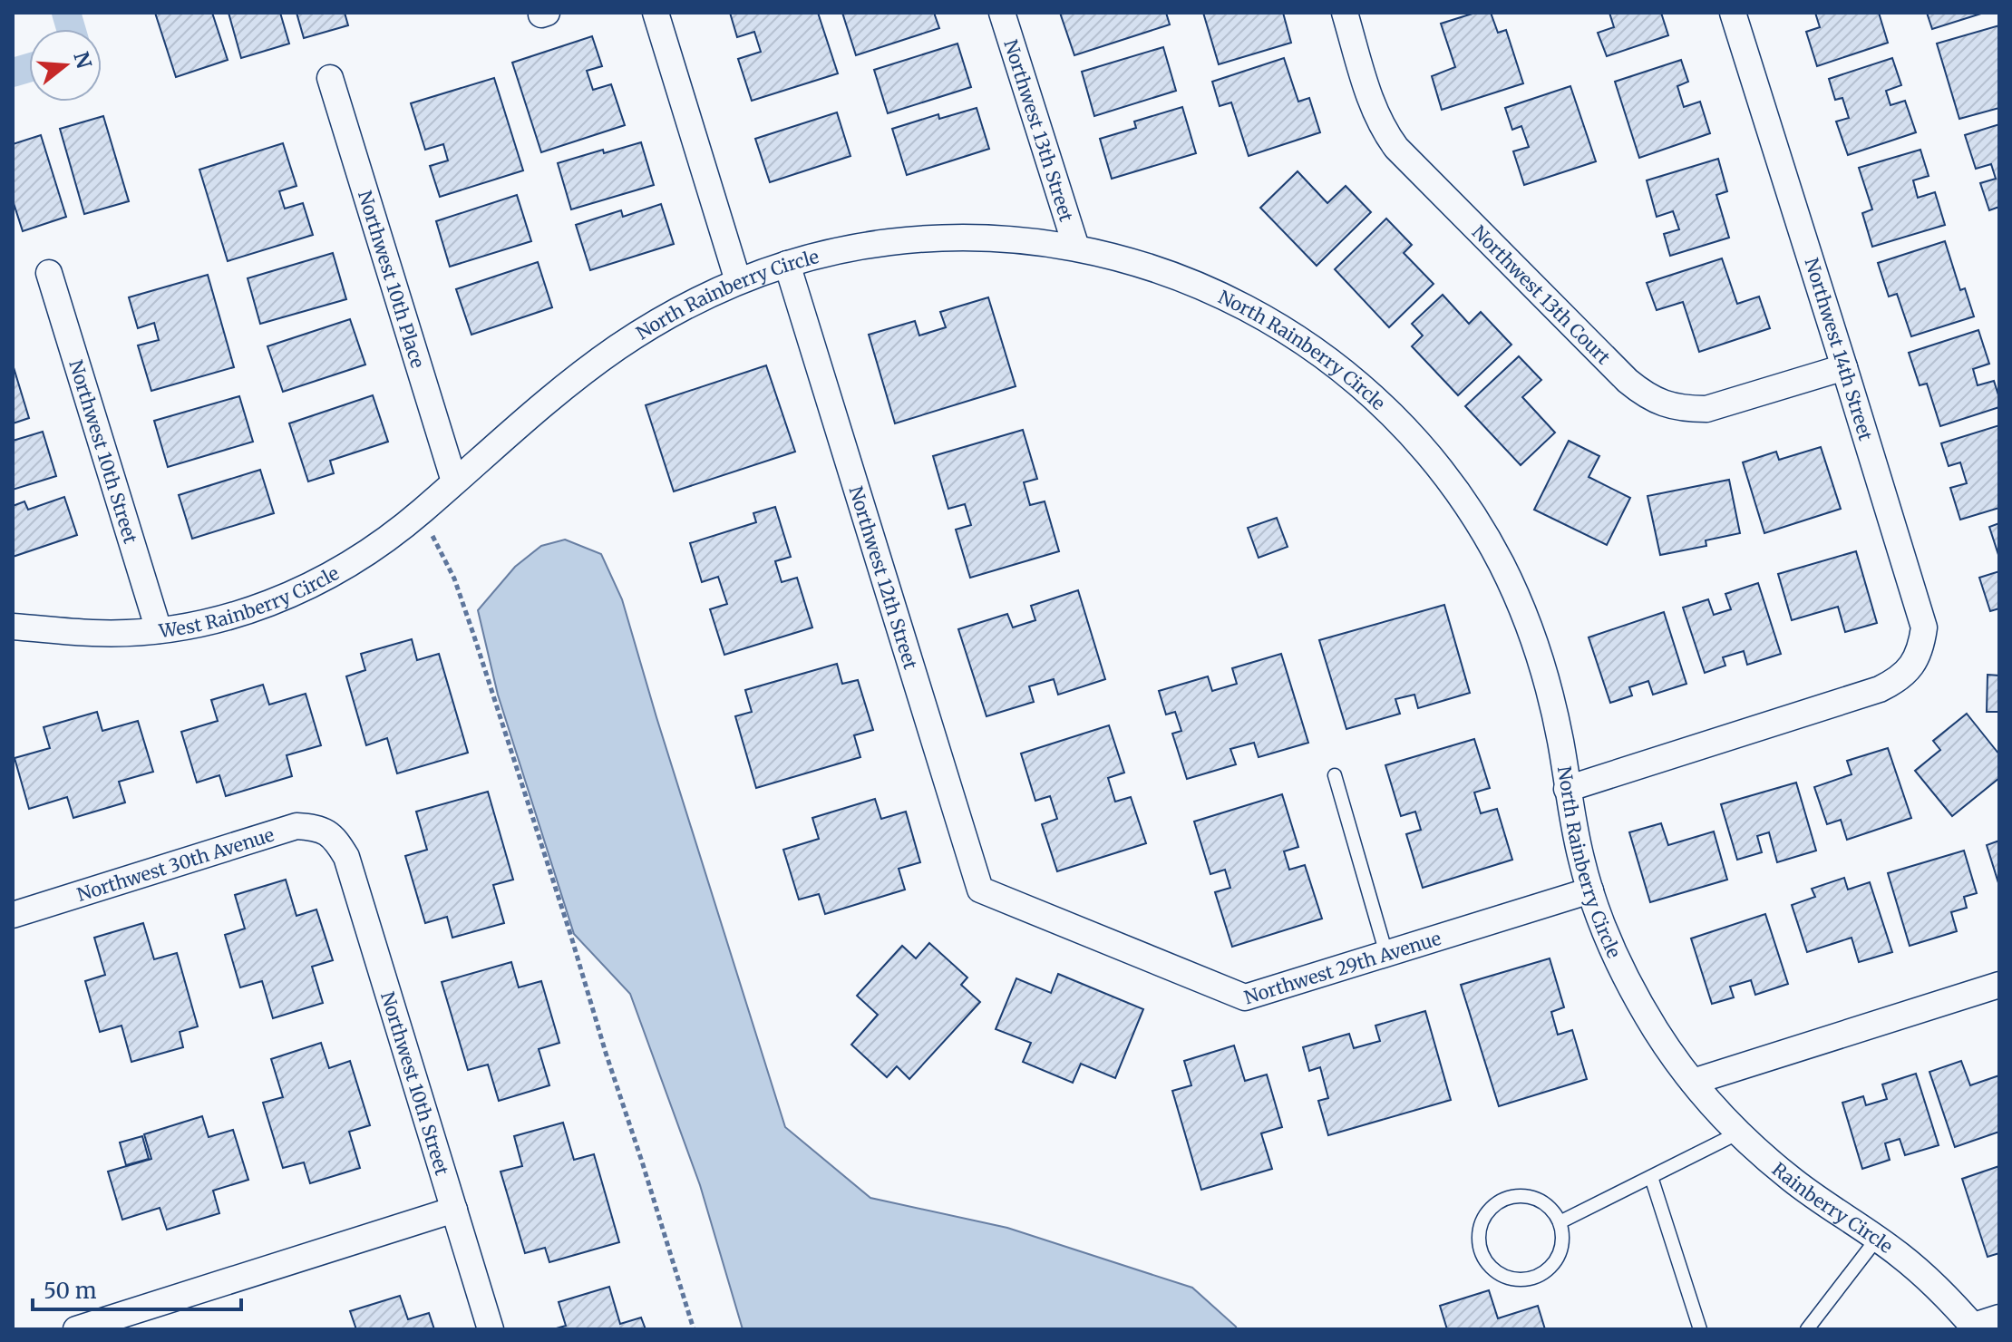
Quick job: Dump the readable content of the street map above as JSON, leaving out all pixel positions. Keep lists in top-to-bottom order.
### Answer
{
  "streets": {
    "street": [
      "Northwest 13th Street",
      "Northwest 10th Place",
      "Northwest 13th Court",
      "North Rainberry Circle",
      "Northwest 14th Street",
      "Northwest 10th Street",
      "Northwest 12th Street",
      "West Rainberry Circle",
      "Northwest 30th Avenue",
      "Northwest 29th Avenue",
      "Rainberry Circle"
    ]
  },
  "crossings": [
    ["Northwest 13th Street", "North Rainberry Circle"],
    ["Northwest 10th Place", "North Rainberry Circle"],
    ["Northwest 10th Place", "West Rainberry Circle"],
    ["Northwest 13th Court", "Northwest 14th Street"],
    ["North Rainberry Circle", "Northwest 14th Street"],
    ["North Rainberry Circle", "Northwest 12th Street"],
    ["North Rainberry Circle", "West Rainberry Circle"],
    ["North Rainberry Circle", "Northwest 29th Avenue"],
    ["North Rainberry Circle", "Rainberry Circle"],
    ["Northwest 10th Street", "West Rainberry Circle"],
    ["Northwest 10th Street", "Northwest 30th Avenue"],
    ["Northwest 12th Street", "Northwest 29th Avenue"]
  ],
  "scale_bar": "50 m",
  "north": "right"
}
